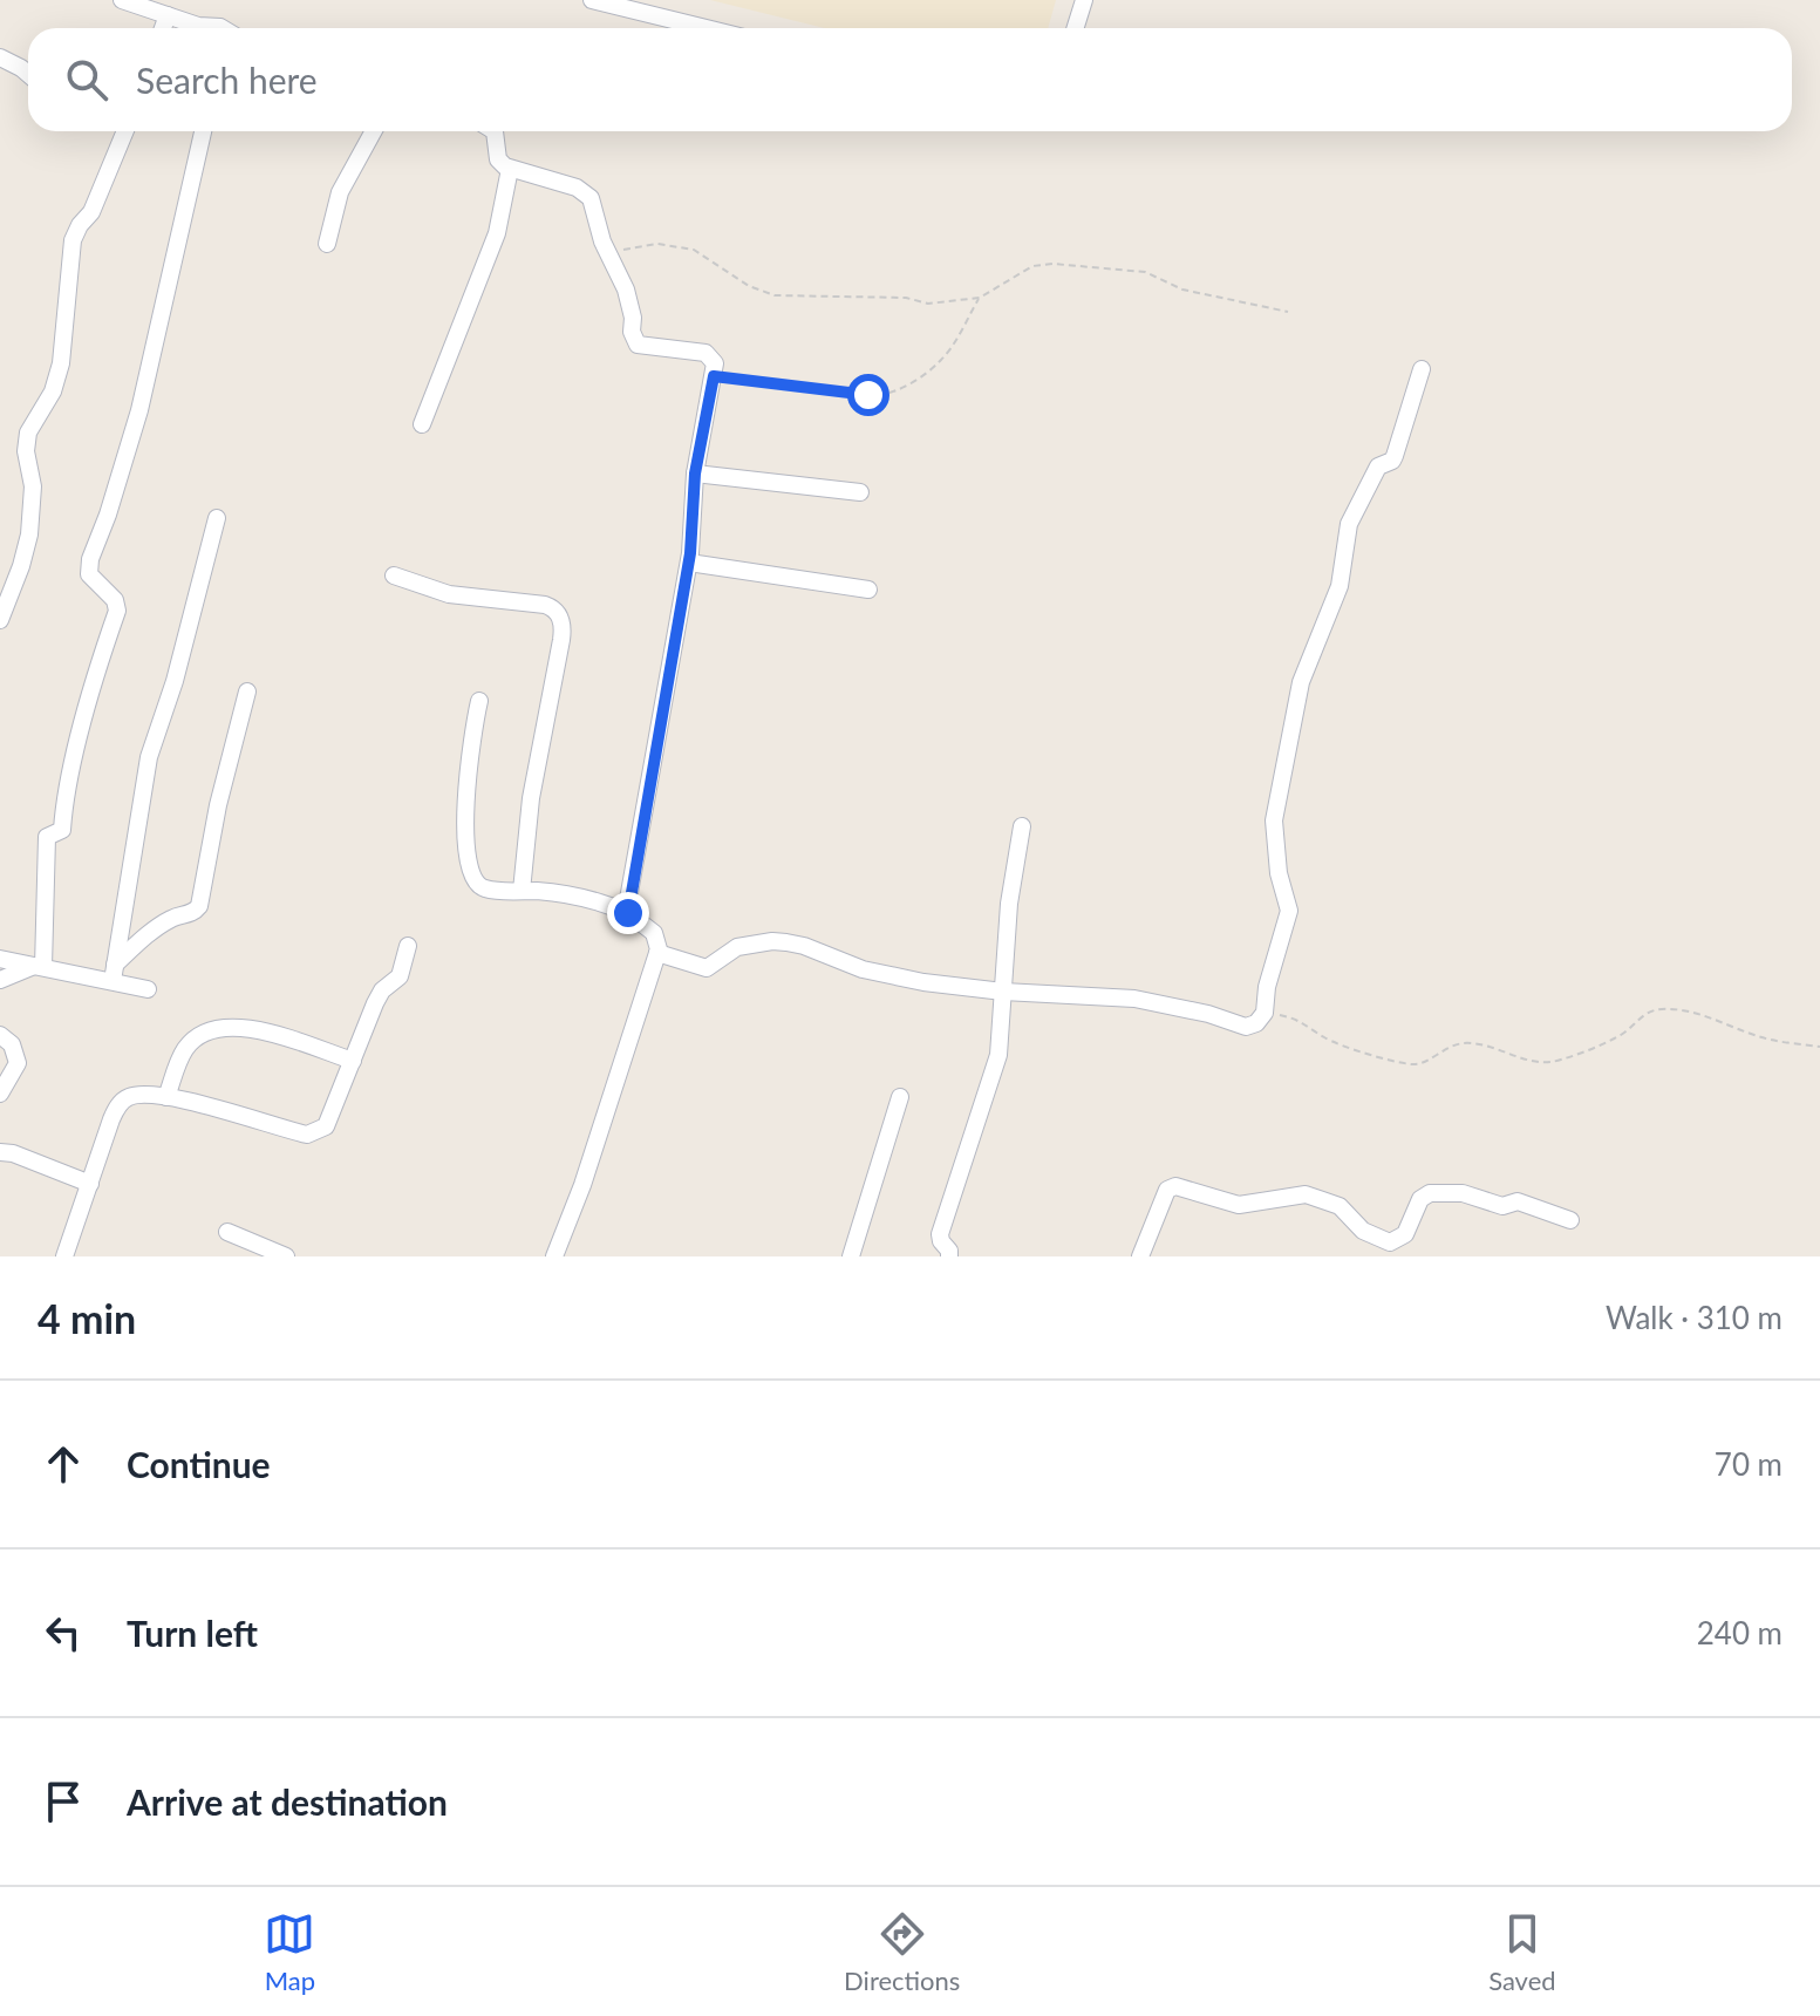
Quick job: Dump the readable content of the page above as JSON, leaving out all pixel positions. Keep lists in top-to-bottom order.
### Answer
{
  "page": {
    "search": "Search here",
    "heading": ["4 min", "Walk · 310 m"],
    "list": [
      ["Continue", "70 m"],
      ["Turn left", "240 m"],
      "Arrive at destination"
    ],
    "nav": ["Map", "Directions", "Saved"]
  }
}
